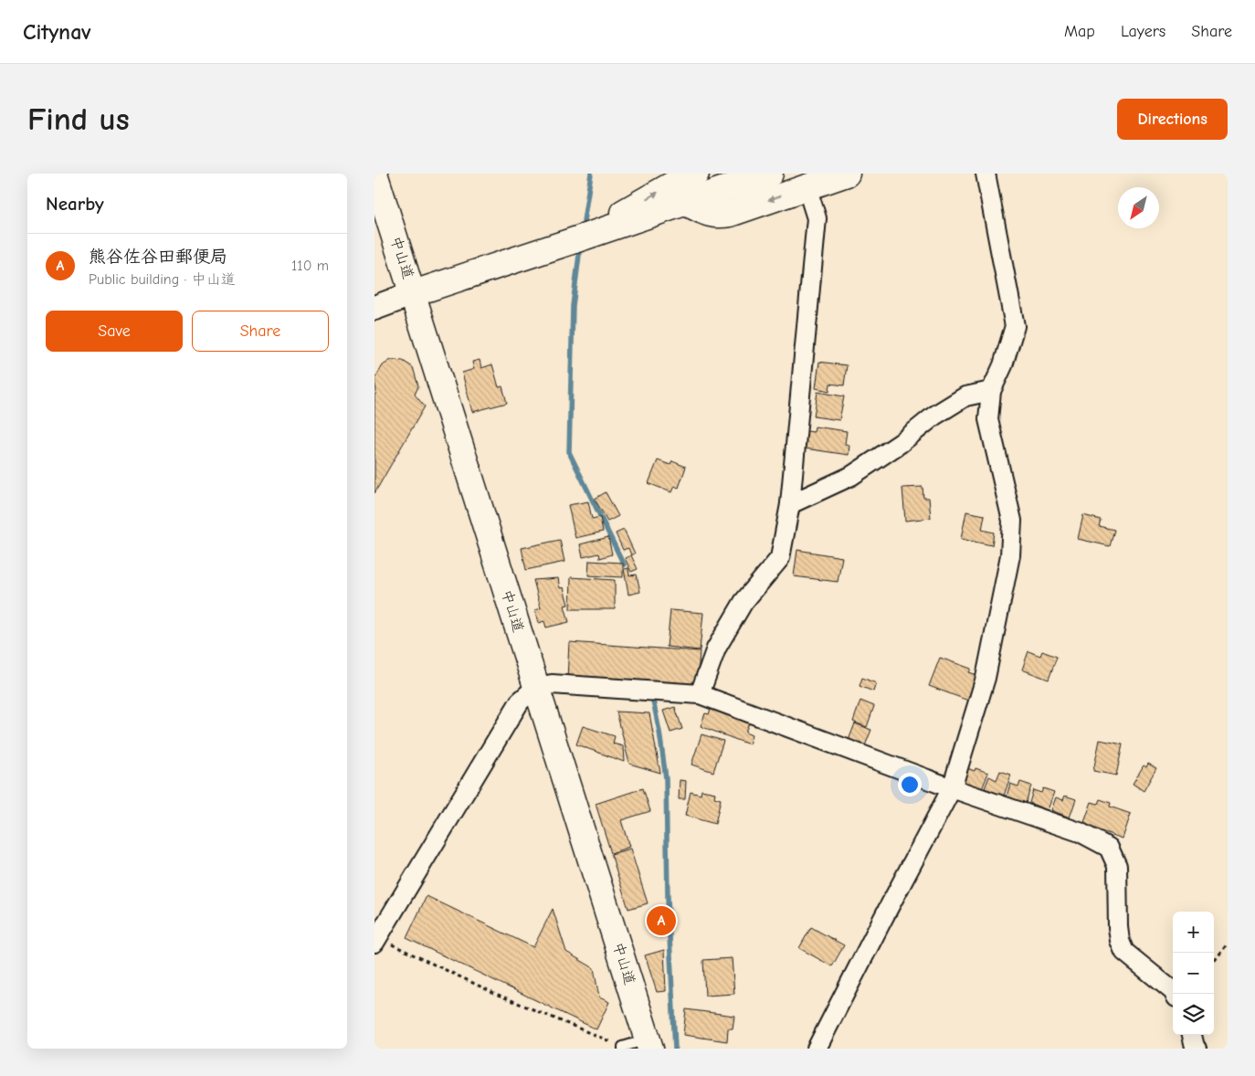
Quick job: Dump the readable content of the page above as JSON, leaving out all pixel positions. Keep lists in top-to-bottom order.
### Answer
{
  "streets": {
    "main road": ["中山道"]
  },
  "north": "bottom left",
  "page": {
    "header": "Citynav",
    "nav": ["Map", "Layers", "Share"],
    "buttons": [
      "Directions",
      ["Save", "Share"]
    ],
    "title": "Find us",
    "heading": "Nearby",
    "list": [
      {
        "mark": "A",
        "name": "熊谷佐谷田郵便局",
        "note": "Public building · 中山道",
        "value": "110 m"
      }
    ],
    "pins": "A",
    "map_buttons": ["+", "−"]
  }
}
